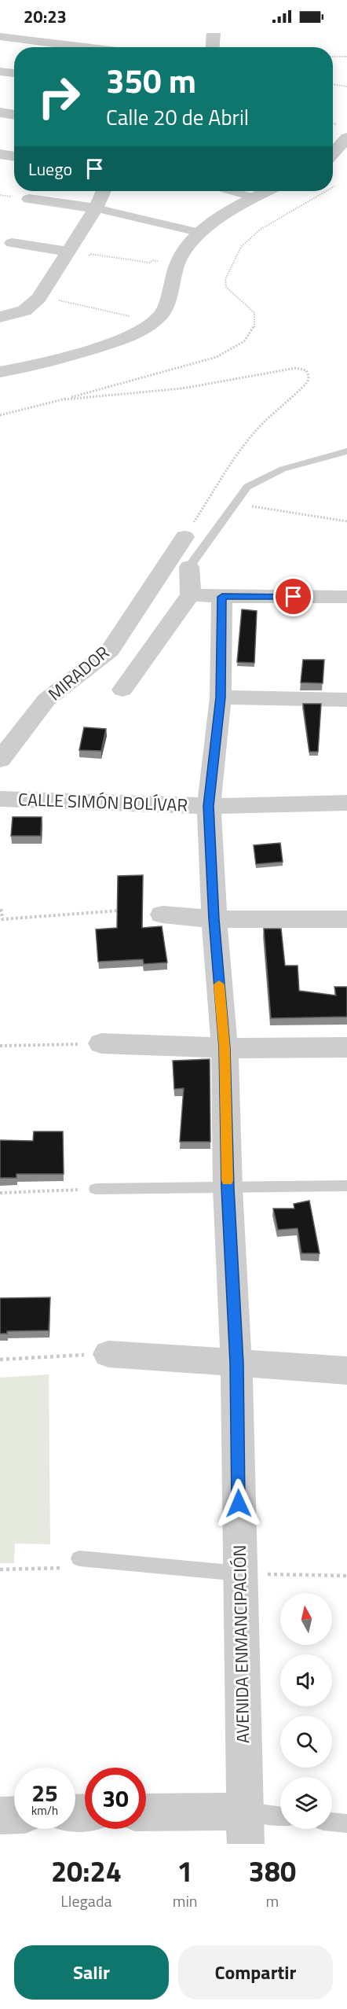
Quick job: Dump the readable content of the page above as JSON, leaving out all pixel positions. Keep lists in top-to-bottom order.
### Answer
{
  "streets": {
    "street": ["MIRADOR", "CALLE SIMÓN BOLÍVAR", "AVENIDA ENMANCIPACIÓN"]
  },
  "crossings": [
    ["CALLE SIMÓN BOLÍVAR", "AVENIDA ENMANCIPACIÓN"]
  ],
  "north": "top",
  "page": {
    "status": "20:23",
    "turn": ["350 m", "Calle 20 de Abril"],
    "then": "Luego",
    "speed": "25 km/h",
    "limit": "30",
    "eta": [
      "20:24",
      "Llegada",
      "1",
      "min",
      "380",
      "m"
    ],
    "buttons": ["Salir", "Compartir"]
  }
}
